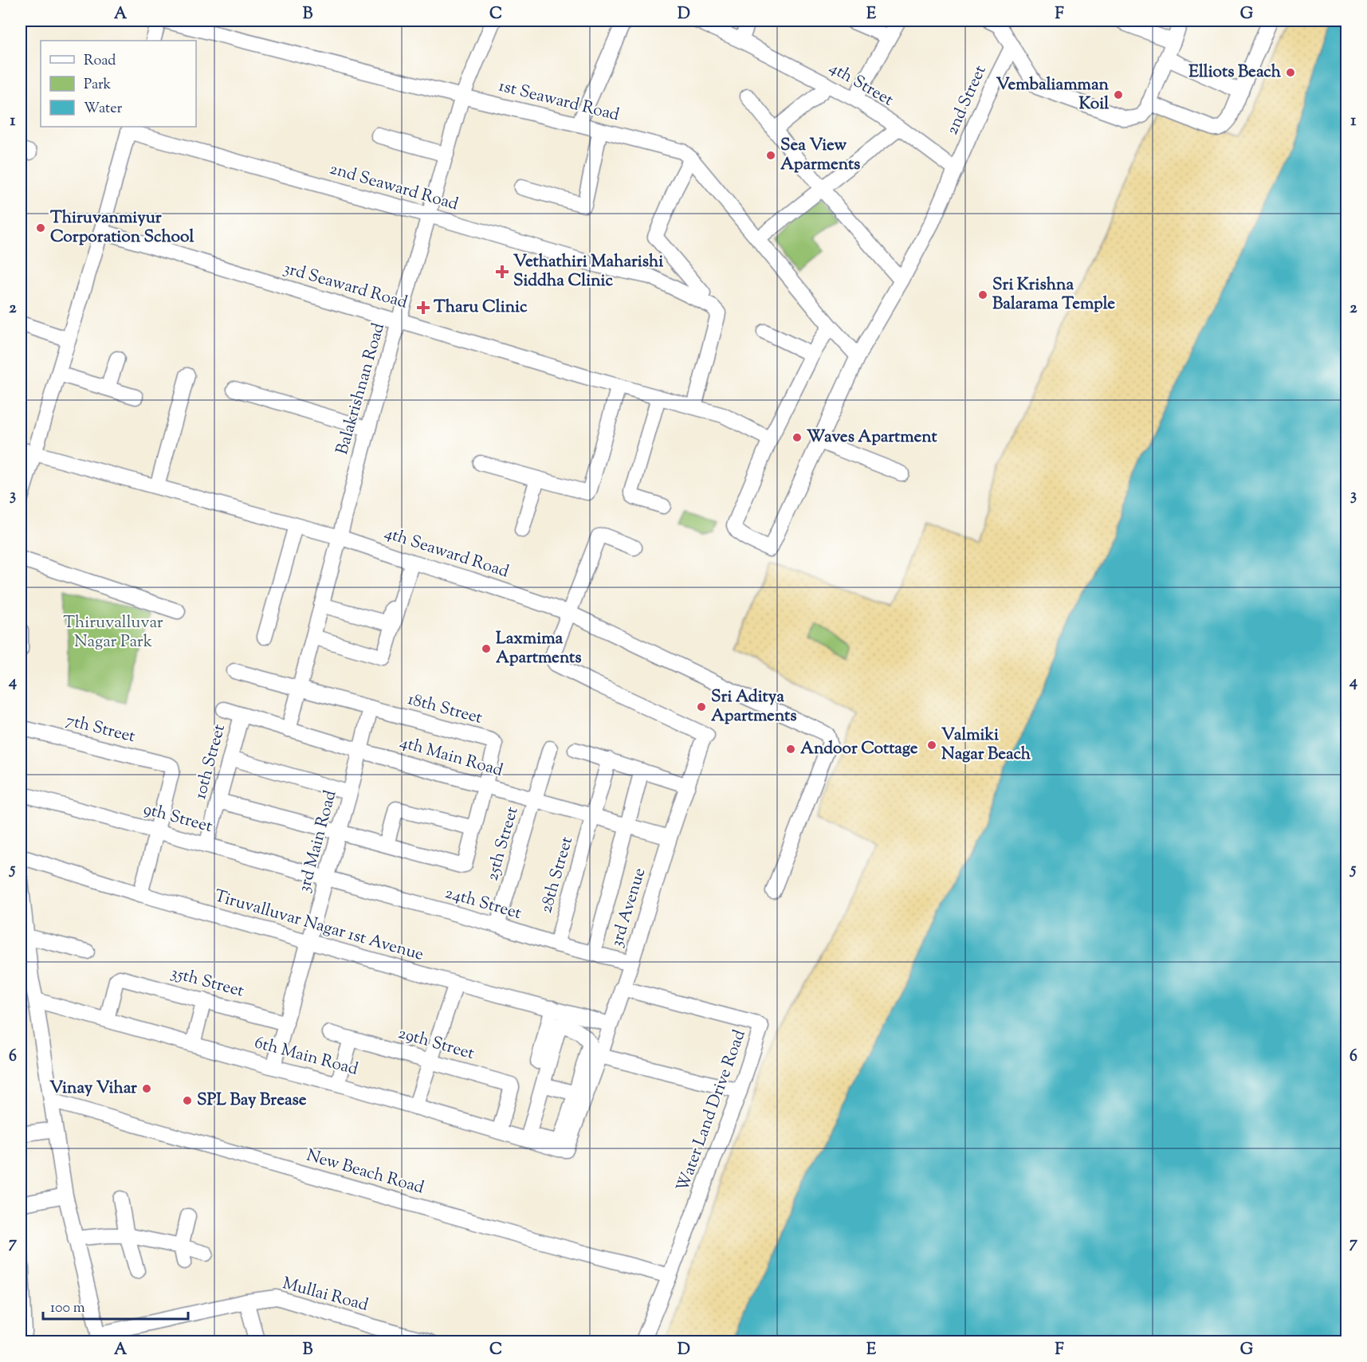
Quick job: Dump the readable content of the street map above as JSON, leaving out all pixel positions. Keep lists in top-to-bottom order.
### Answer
{
  "streets": {
    "street": [
      "4th Street",
      "2nd Street",
      "1st Seaward Road",
      "2nd Seaward Road",
      "3rd Seaward Road",
      "Balakrishnan Road",
      "4th Seaward Road",
      "18th Street",
      "7th Street",
      "4th Main Road",
      "10th Street",
      "9th Street",
      "3rd Main Road",
      "25th Street",
      "28th Street",
      "24th Street",
      "3rd Avenue",
      "Tiruvalluvar Nagar 1st Avenue",
      "35th Street",
      "29th Street",
      "6th Main Road",
      "Water Land Drive Road",
      "New Beach Road",
      "Mullai Road"
    ]
  },
  "crossings": [
    ["4th Street", "2nd Street"],
    ["2nd Street", "1st Seaward Road"],
    ["2nd Street", "3rd Seaward Road"],
    ["1st Seaward Road", "Balakrishnan Road"],
    ["2nd Seaward Road", "3rd Seaward Road"],
    ["2nd Seaward Road", "Balakrishnan Road"],
    ["3rd Seaward Road", "Balakrishnan Road"],
    ["Balakrishnan Road", "4th Seaward Road"],
    ["Balakrishnan Road", "4th Main Road"],
    ["4th Seaward Road", "3rd Avenue"],
    ["18th Street", "4th Main Road"],
    ["18th Street", "3rd Main Road"],
    ["7th Street", "9th Street"],
    ["4th Main Road", "10th Street"],
    ["4th Main Road", "3rd Main Road"],
    ["4th Main Road", "25th Street"],
    ["4th Main Road", "28th Street"],
    ["4th Main Road", "3rd Avenue"],
    ["10th Street", "9th Street"],
    ["9th Street", "3rd Main Road"],
    ["9th Street", "24th Street"],
    ["3rd Main Road", "24th Street"],
    ["3rd Main Road", "Tiruvalluvar Nagar 1st Avenue"],
    ["3rd Main Road", "35th Street"],
    ["3rd Main Road", "6th Main Road"],
    ["25th Street", "24th Street"],
    ["28th Street", "24th Street"],
    ["24th Street", "3rd Avenue"],
    ["3rd Avenue", "Tiruvalluvar Nagar 1st Avenue"],
    ["3rd Avenue", "Water Land Drive Road"],
    ["35th Street", "6th Main Road"],
    ["29th Street", "6th Main Road"],
    ["Water Land Drive Road", "New Beach Road"]
  ],
  "parks": ["Thiruvalluvar Nagar Park"],
  "places": {
    "other": [
      "Elliots Beach",
      "Vembaliamman Koil",
      "Sea View Aparments",
      "Thiruvanmiyur Corporation School",
      "Sri Krishna Balarama Temple",
      "Waves Apartment",
      "Laxmima Apartments",
      "Sri Aditya Apartments",
      "Valmiki Nagar Beach",
      "Andoor Cottage",
      "Vinay Vihar",
      "SPL Bay Brease"
    ],
    "health": ["Vethathiri Maharishi Siddha Clinic", "Tharu Clinic"]
  },
  "legend": ["Road", "Park", "Water"],
  "scale_bar": "100 m",
  "grid": {
    "columns": [
      "A",
      "B",
      "C",
      "D",
      "E",
      "F",
      "G"
    ],
    "rows": [
      "1",
      "2",
      "3",
      "4",
      "5",
      "6",
      "7"
    ]
  }
}
